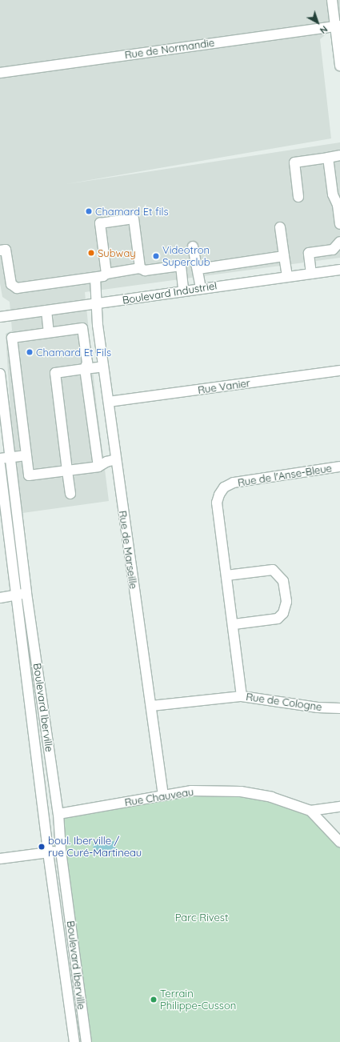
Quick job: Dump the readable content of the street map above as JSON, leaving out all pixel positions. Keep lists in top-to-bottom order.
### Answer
{
  "streets": {
    "street": [
      "Rue de Normandie",
      "Boulevard Industriel",
      "Rue Vanier",
      "Rue de l'Anse-Bleue",
      "Rue de Marseille",
      "Rue de Cologne",
      "Boulevard Iberville",
      "Rue Chauveau"
    ]
  },
  "crossings": [
    ["Boulevard Industriel", "Rue de Marseille"],
    ["Rue Vanier", "Rue de Marseille"],
    ["Rue de l'Anse-Bleue", "Rue de Cologne"],
    ["Rue de Marseille", "Rue de Cologne"],
    ["Rue de Marseille", "Rue Chauveau"],
    ["Boulevard Iberville", "Rue Chauveau"]
  ],
  "parks": ["Parc Rivest"],
  "places": [
    "Chamard Et fils",
    "Subway",
    "Videotron Superclub",
    "Chamard Et Fils",
    "boul. Iberville / rue Curé-Martineau",
    "Terrain Philippe-Cusson"
  ],
  "north": "bottom right"
}
